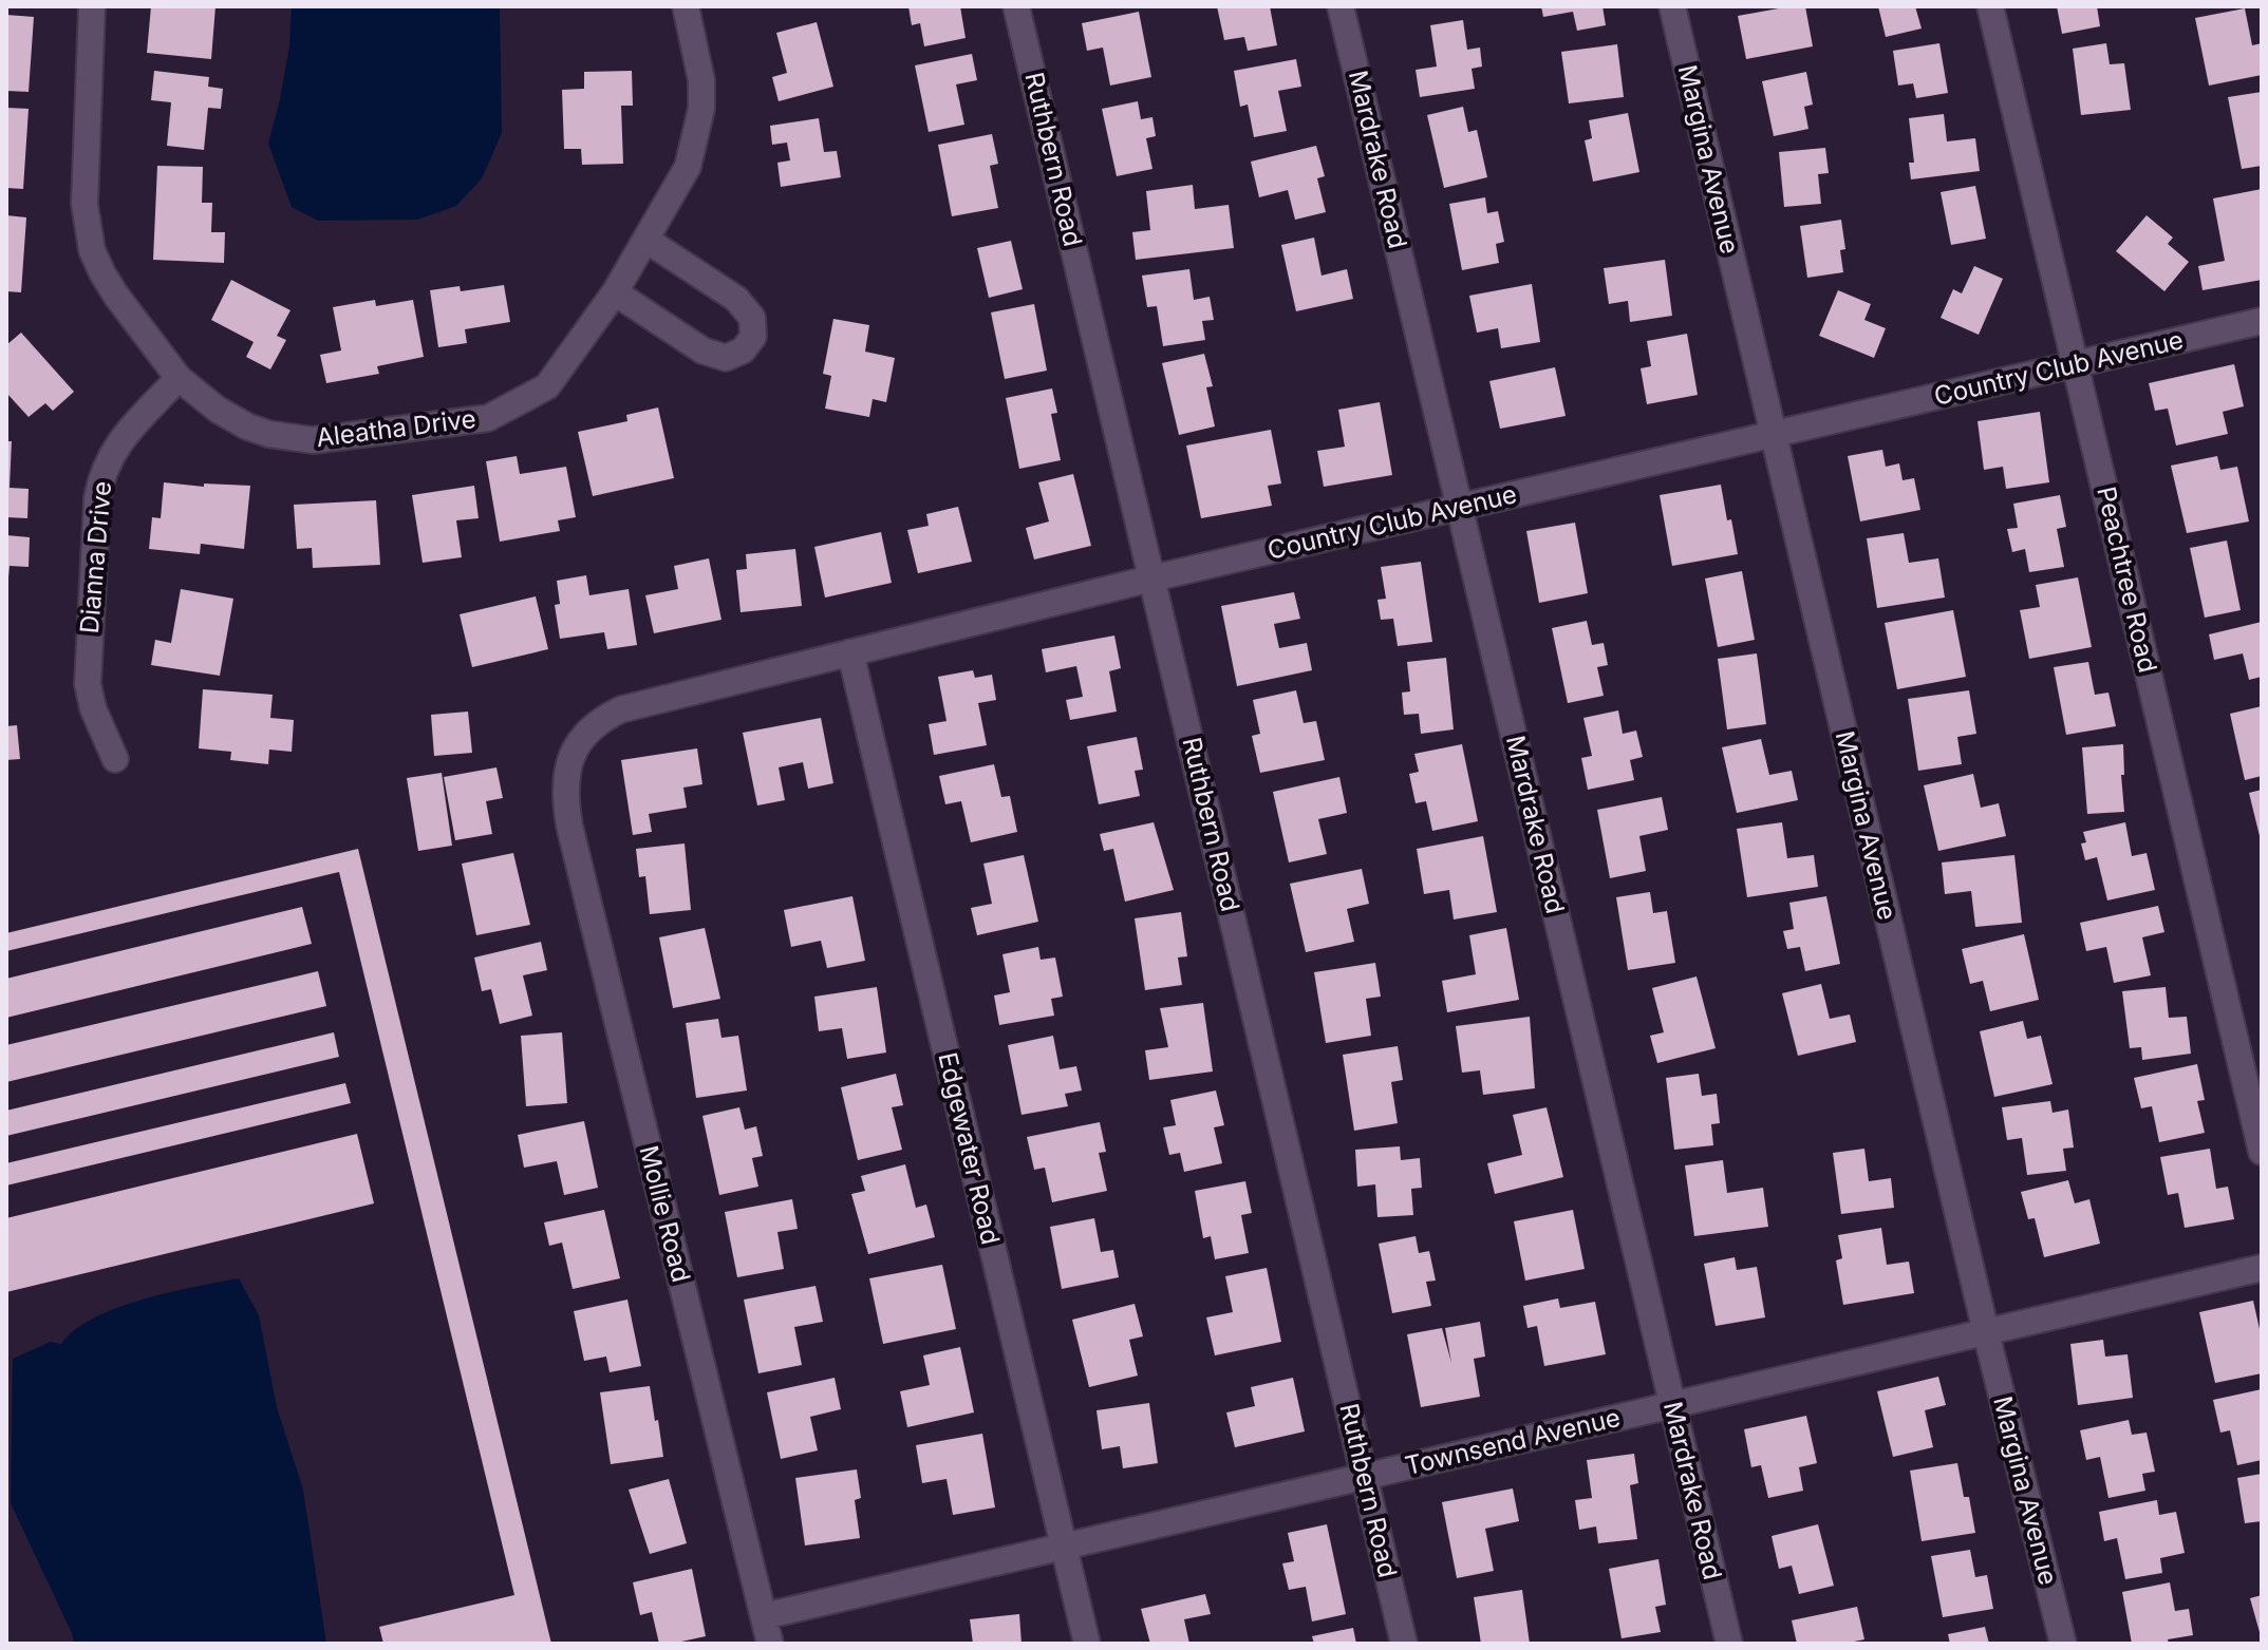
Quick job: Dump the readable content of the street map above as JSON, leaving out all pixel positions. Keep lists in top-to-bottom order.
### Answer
{
  "streets": {
    "street": [
      "Ruthbern Road",
      "Mardrake Road",
      "Margina Avenue",
      "Country Club Avenue",
      "Aleatha Drive",
      "Dianna Drive",
      "Peachtree Road",
      "Edgewater Road",
      "Mollie Road",
      "Townsend Avenue"
    ]
  },
  "crossings": [
    ["Ruthbern Road", "Country Club Avenue"],
    ["Ruthbern Road", "Townsend Avenue"],
    ["Mardrake Road", "Country Club Avenue"],
    ["Mardrake Road", "Townsend Avenue"],
    ["Margina Avenue", "Country Club Avenue"],
    ["Margina Avenue", "Townsend Avenue"],
    ["Country Club Avenue", "Peachtree Road"],
    ["Country Club Avenue", "Edgewater Road"],
    ["Country Club Avenue", "Mollie Road"],
    ["Aleatha Drive", "Dianna Drive"],
    ["Edgewater Road", "Townsend Avenue"],
    ["Mollie Road", "Townsend Avenue"]
  ]
}
